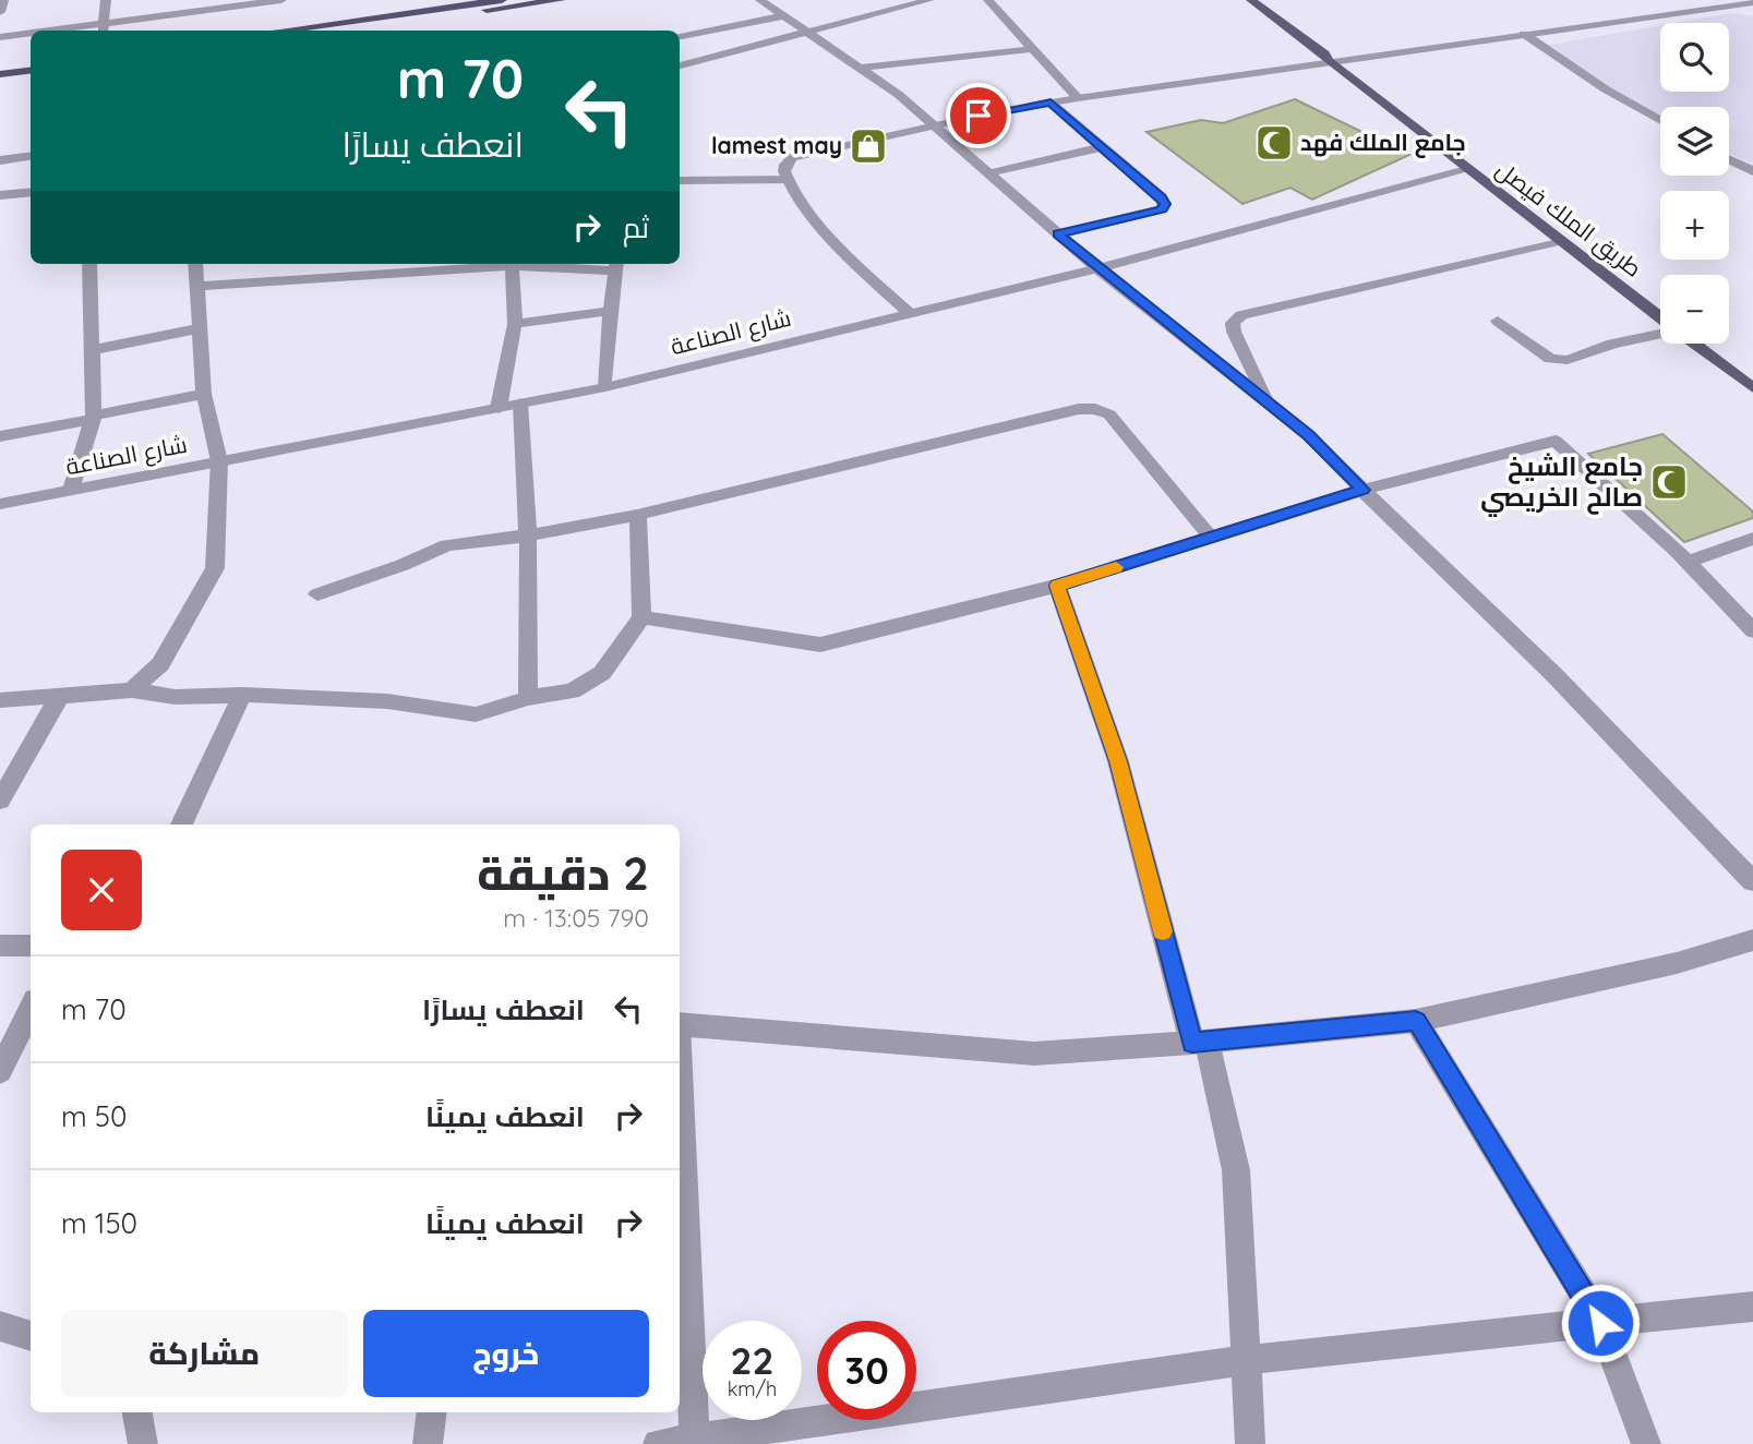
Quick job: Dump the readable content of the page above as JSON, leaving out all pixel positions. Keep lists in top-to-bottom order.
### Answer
{
  "streets": {
    "main road": ["طريق الملك فيصل"],
    "street": ["شارع الصناعة"]
  },
  "crossings": [
    ["طريق الملك فيصل", "شارع الصناعة"]
  ],
  "places": {
    "mosque": ["جامع الملك فهد", "جامع الشيخ صالح الخريصي"],
    "shop": ["lamest may"]
  },
  "page": {
    "map_buttons": ["+", "−"],
    "turn": ["70 m", "انعطف يسارًا"],
    "then": "ثم",
    "heading": ["2 دقيقة", "790 m · 13:05"],
    "list": [
      {
        "name": "انعطف يسارًا",
        "value": "70 m"
      },
      {
        "name": "انعطف يمينًا",
        "value": "50 m"
      },
      {
        "name": "انعطف يمينًا",
        "value": "150 m"
      }
    ],
    "buttons": ["خروج", "مشاركة"],
    "speed": "22 km/h",
    "limit": "30"
  }
}
